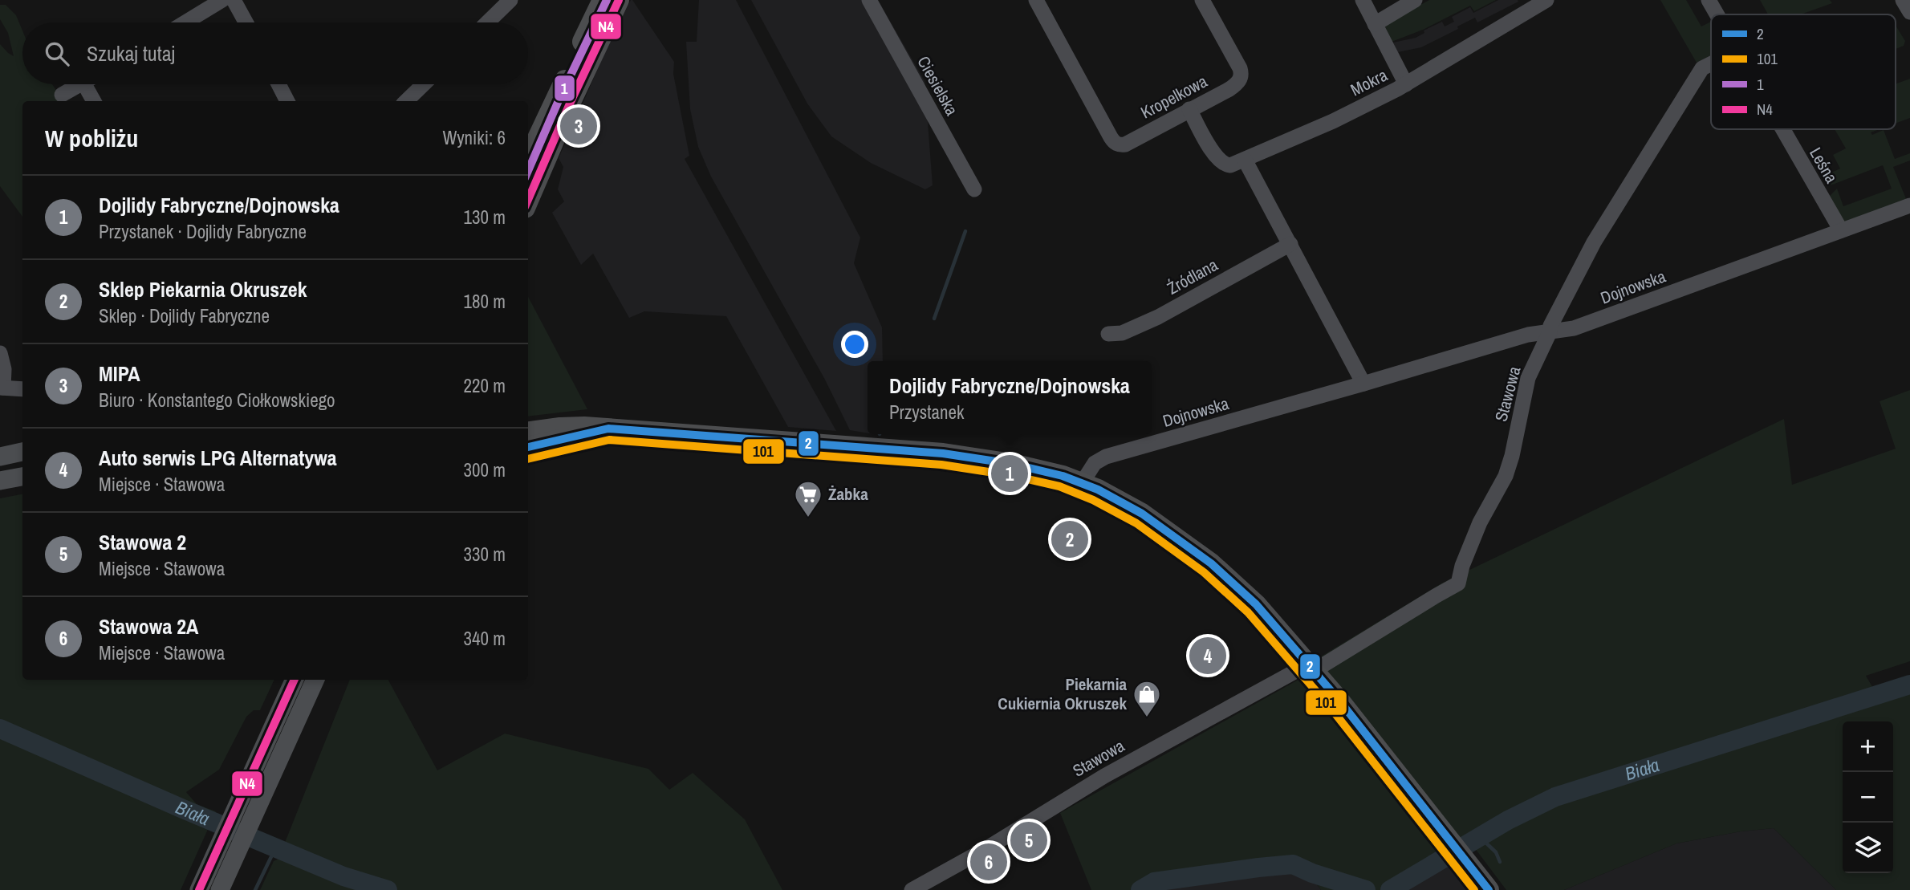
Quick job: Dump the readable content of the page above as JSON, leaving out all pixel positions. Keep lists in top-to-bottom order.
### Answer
{
  "streets": {
    "street": [
      "Mokra",
      "Ciesielska",
      "Kropelkowa",
      "Leśna",
      "Źródlana",
      "Dojnowska",
      "Stawowa"
    ]
  },
  "crossings": [
    ["Mokra", "Kropelkowa"],
    ["Leśna", "Dojnowska"],
    ["Dojnowska", "Stawowa"]
  ],
  "water": ["Biała"],
  "places": {
    "supermarket": ["Żabka"],
    "shop": ["Piekarnia Cukiernia Okruszek"]
  },
  "lines": [
    "transit line 1",
    "transit line N4",
    "transit line 2",
    "transit line 101"
  ],
  "legend": [
    "2",
    "101",
    "1",
    "N4"
  ],
  "page": {
    "search": "Szukaj tutaj",
    "heading": ["W pobliżu", "Wyniki: 6"],
    "pins": [
      "3",
      "1",
      "2",
      "4",
      "5",
      "6"
    ],
    "list": [
      {
        "mark": "1",
        "name": "Dojlidy Fabryczne/Dojnowska",
        "note": "Przystanek · Dojlidy Fabryczne",
        "value": "130 m"
      },
      {
        "mark": "2",
        "name": "Sklep Piekarnia Okruszek",
        "note": "Sklep · Dojlidy Fabryczne",
        "value": "180 m"
      },
      {
        "mark": "3",
        "name": "MIPA",
        "note": "Biuro · Konstantego Ciołkowskiego",
        "value": "220 m"
      },
      {
        "mark": "4",
        "name": "Auto serwis LPG Alternatywa",
        "note": "Miejsce · Stawowa",
        "value": "300 m"
      },
      {
        "mark": "5",
        "name": "Stawowa 2",
        "note": "Miejsce · Stawowa",
        "value": "330 m"
      },
      {
        "mark": "6",
        "name": "Stawowa 2A",
        "note": "Miejsce · Stawowa",
        "value": "340 m"
      }
    ],
    "popup": ["Dojlidy Fabryczne/Dojnowska", "Przystanek"],
    "map_buttons": ["+", "−"]
  }
}
